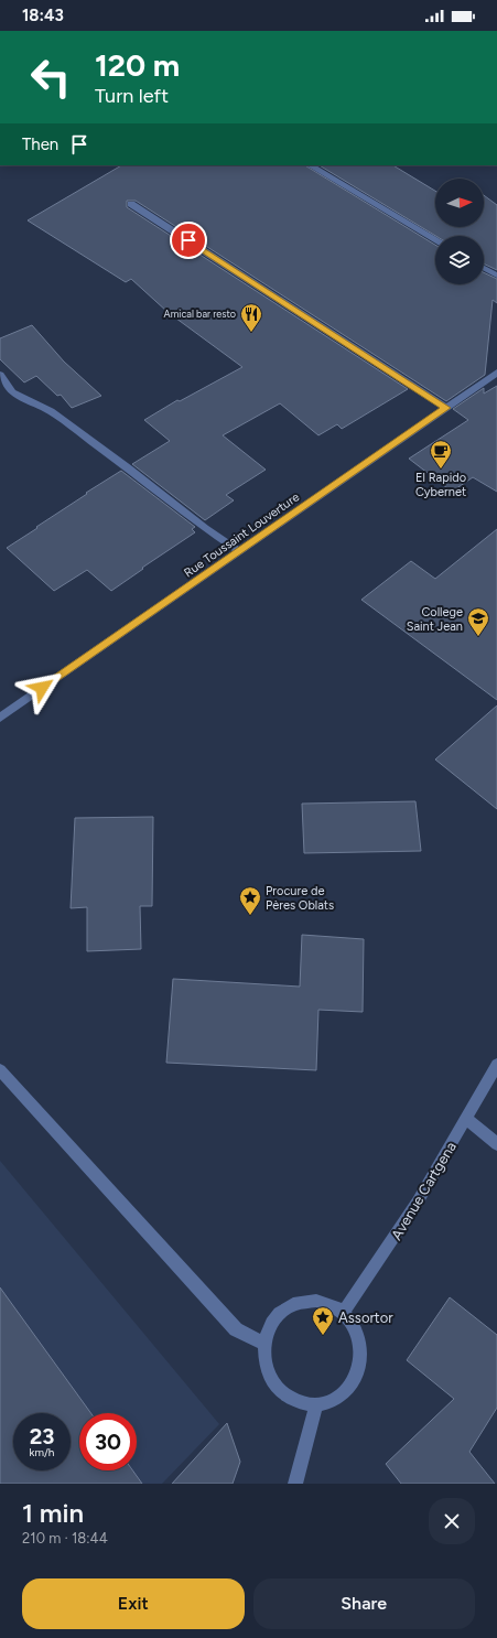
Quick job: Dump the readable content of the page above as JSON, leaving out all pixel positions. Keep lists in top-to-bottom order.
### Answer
{
  "streets": {
    "street": ["Rue Toussaint Louverture", "Avenue Cartgena"]
  },
  "places": {
    "restaurant": ["Amical bar resto"],
    "cafe": ["El Rapido Cybernet"],
    "school or university": ["College Saint Jean"],
    "place": ["Procure de Pères Oblats", "Assortor"]
  },
  "north": "right",
  "page": {
    "status": "18:43",
    "turn": ["120 m", "Turn left"],
    "then": "Then",
    "speed": "23 km/h",
    "limit": "30",
    "heading": ["1 min", "210 m · 18:44"],
    "buttons": ["Exit", "Share"]
  }
}
